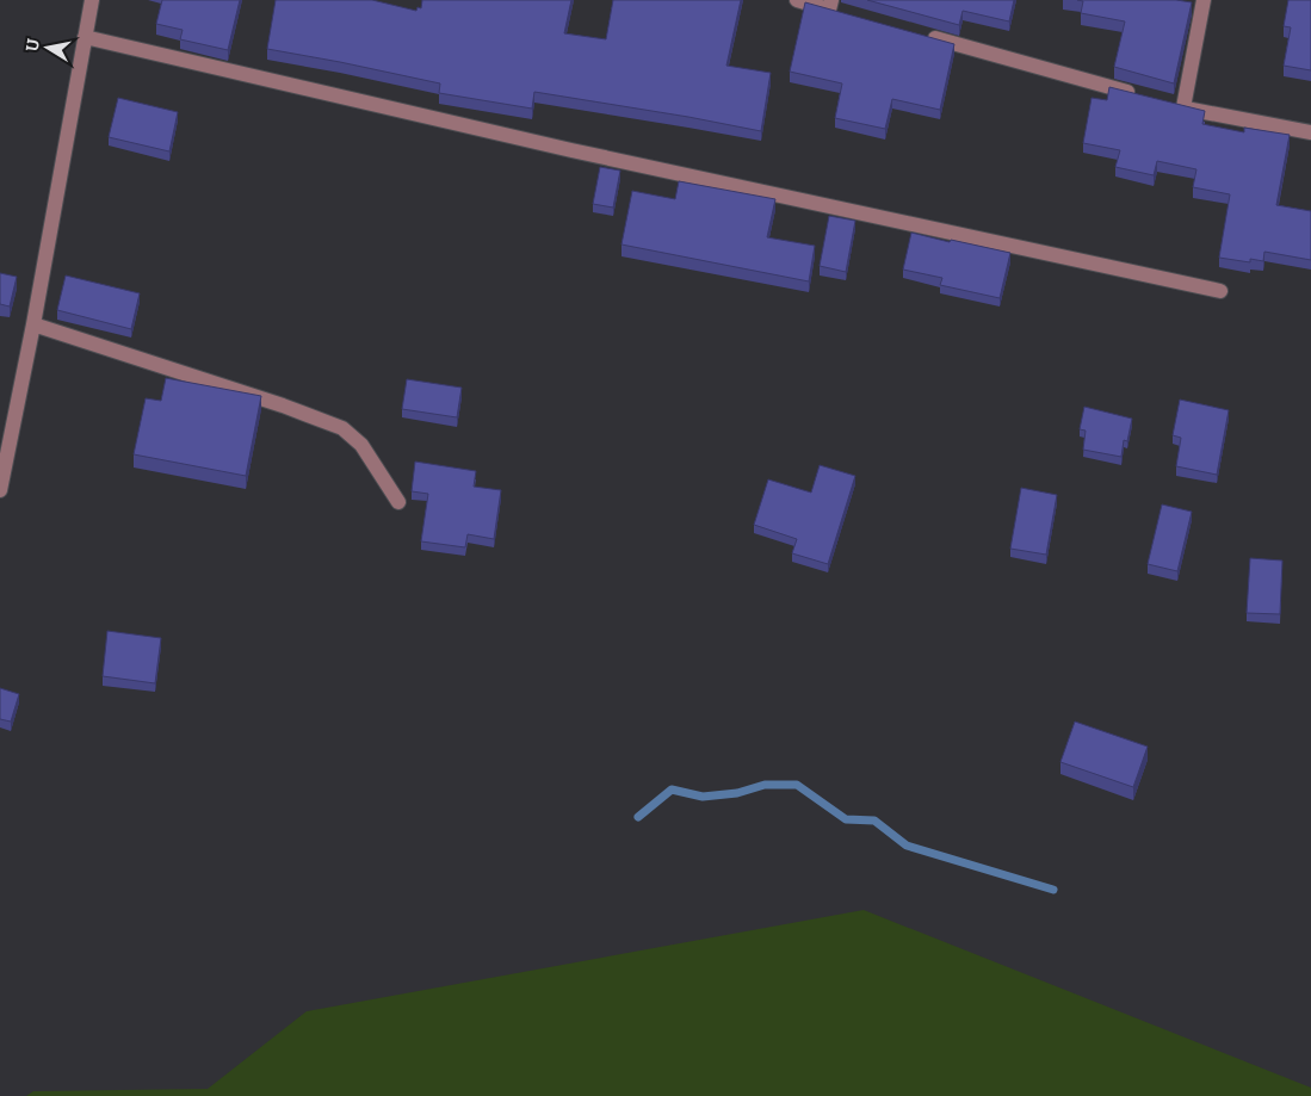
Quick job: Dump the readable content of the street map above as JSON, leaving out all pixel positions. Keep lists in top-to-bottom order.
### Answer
{
  "north": "left"
}
